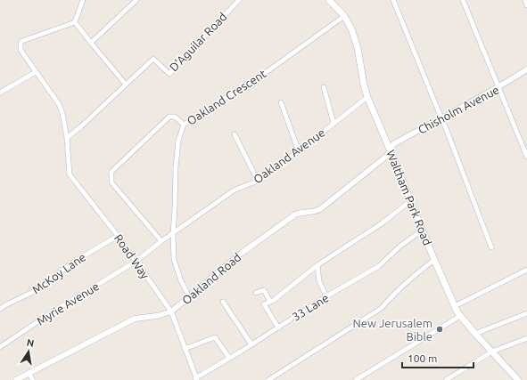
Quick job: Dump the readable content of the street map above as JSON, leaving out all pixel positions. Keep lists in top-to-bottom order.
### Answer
{
  "streets": {
    "main road": ["Waltham Park Road"],
    "street": [
      "D'Aguilar Road",
      "Oakland Crescent",
      "Chisholm Avenue",
      "Oakland Avenue",
      "Road Way",
      "McKoy Lane",
      "Oakland Road",
      "Myrie Avenue",
      "33 Lane"
    ]
  },
  "crossings": [
    ["Oakland Crescent", "Oakland Avenue"],
    ["Oakland Crescent", "Waltham Park Road"],
    ["Oakland Crescent", "Oakland Road"],
    ["Chisholm Avenue", "Waltham Park Road"],
    ["Chisholm Avenue", "Oakland Road"],
    ["Oakland Avenue", "Waltham Park Road"],
    ["Oakland Avenue", "Myrie Avenue"],
    ["Waltham Park Road", "Oakland Road"],
    ["Waltham Park Road", "33 Lane"],
    ["Road Way", "McKoy Lane"],
    ["Road Way", "Oakland Road"],
    ["Road Way", "Myrie Avenue"],
    ["Road Way", "33 Lane"]
  ],
  "places": ["New Jerusalem Bible"],
  "scale_bar": "100 m",
  "north": "top"
}
